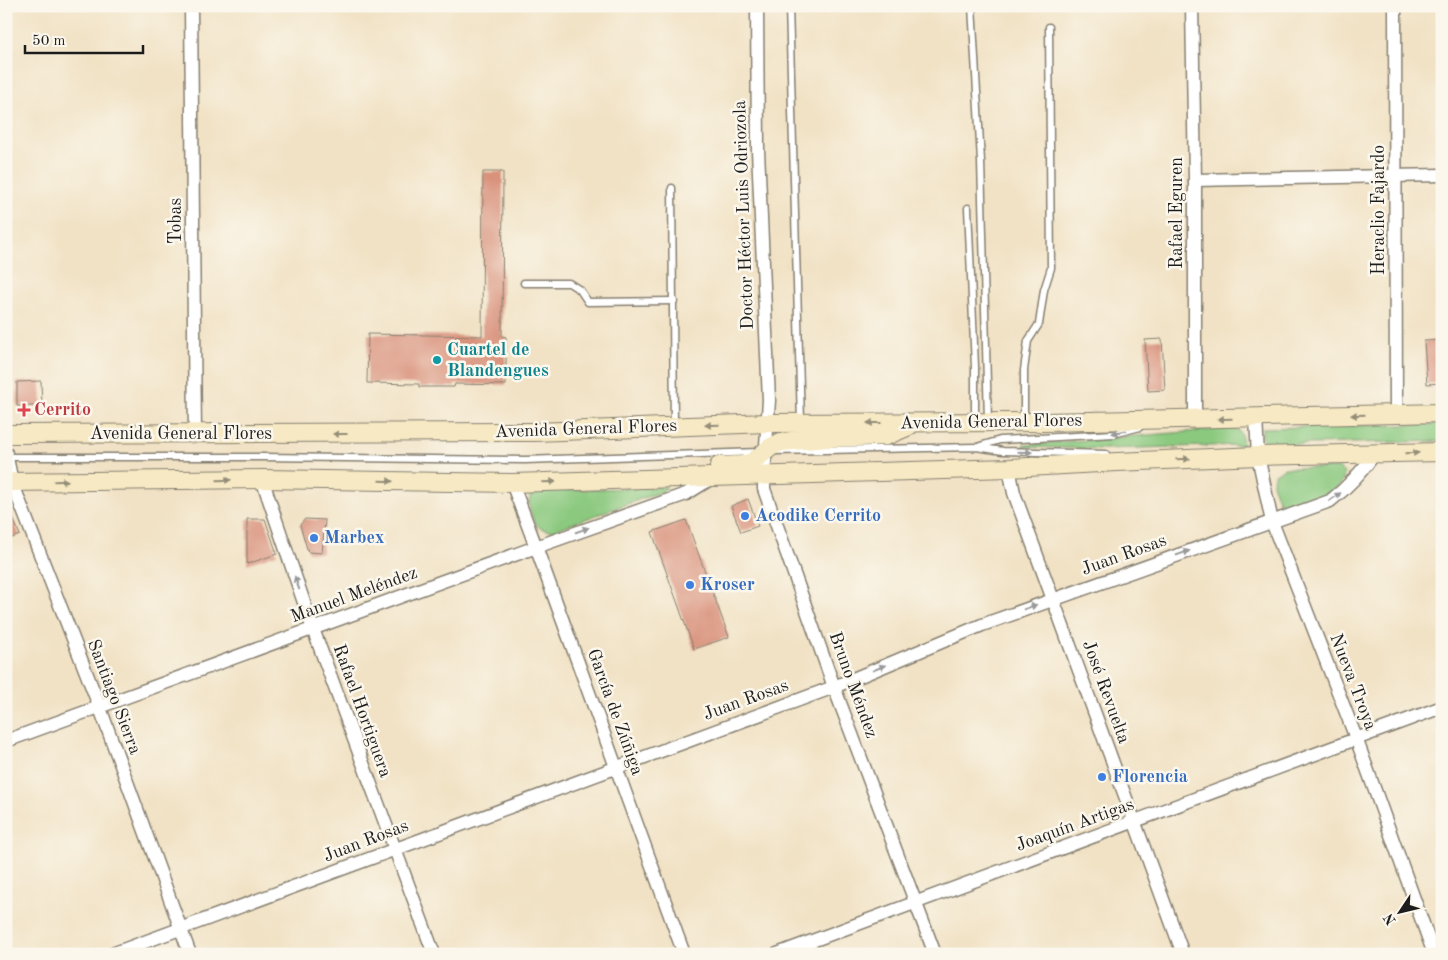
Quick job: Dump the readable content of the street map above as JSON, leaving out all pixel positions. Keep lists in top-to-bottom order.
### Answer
{
  "streets": {
    "main road": ["Avenida General Flores"],
    "street": [
      "Heraclio Fajardo",
      "Rafael Eguren",
      "Doctor Héctor Luis Odriozola",
      "Tobas",
      "Juan Rosas",
      "Manuel Meléndez",
      "Nueva Troya",
      "Bruno Méndez",
      "José Revuelta",
      "Santiago Sierra",
      "Rafael Hortiguera",
      "García de Zúñiga",
      "Joaquín Artigas"
    ]
  },
  "crossings": [
    ["Heraclio Fajardo", "Avenida General Flores"],
    ["Rafael Eguren", "Avenida General Flores"],
    ["Doctor Héctor Luis Odriozola", "Avenida General Flores"],
    ["Doctor Héctor Luis Odriozola", "Bruno Méndez"],
    ["Tobas", "Avenida General Flores"],
    ["Avenida General Flores", "Juan Rosas"],
    ["Avenida General Flores", "Manuel Meléndez"],
    ["Avenida General Flores", "Nueva Troya"],
    ["Avenida General Flores", "Bruno Méndez"],
    ["Avenida General Flores", "José Revuelta"],
    ["Avenida General Flores", "Santiago Sierra"],
    ["Avenida General Flores", "Rafael Hortiguera"],
    ["Avenida General Flores", "García de Zúñiga"],
    ["Juan Rosas", "Nueva Troya"],
    ["Juan Rosas", "Bruno Méndez"],
    ["Juan Rosas", "José Revuelta"],
    ["Juan Rosas", "Santiago Sierra"],
    ["Juan Rosas", "Rafael Hortiguera"],
    ["Juan Rosas", "García de Zúñiga"],
    ["Manuel Meléndez", "Santiago Sierra"],
    ["Manuel Meléndez", "Rafael Hortiguera"],
    ["Manuel Meléndez", "García de Zúñiga"],
    ["Nueva Troya", "Joaquín Artigas"],
    ["Bruno Méndez", "Joaquín Artigas"],
    ["José Revuelta", "Joaquín Artigas"]
  ],
  "one_way": ["Juan Rosas"],
  "places": {
    "other": [
      "Cuartel de Blandengues",
      "Acodike Cerrito",
      "Marbex",
      "Kroser",
      "Florencia"
    ],
    "health": ["Cerrito"]
  },
  "scale_bar": "50 m",
  "north": "bottom left"
}
